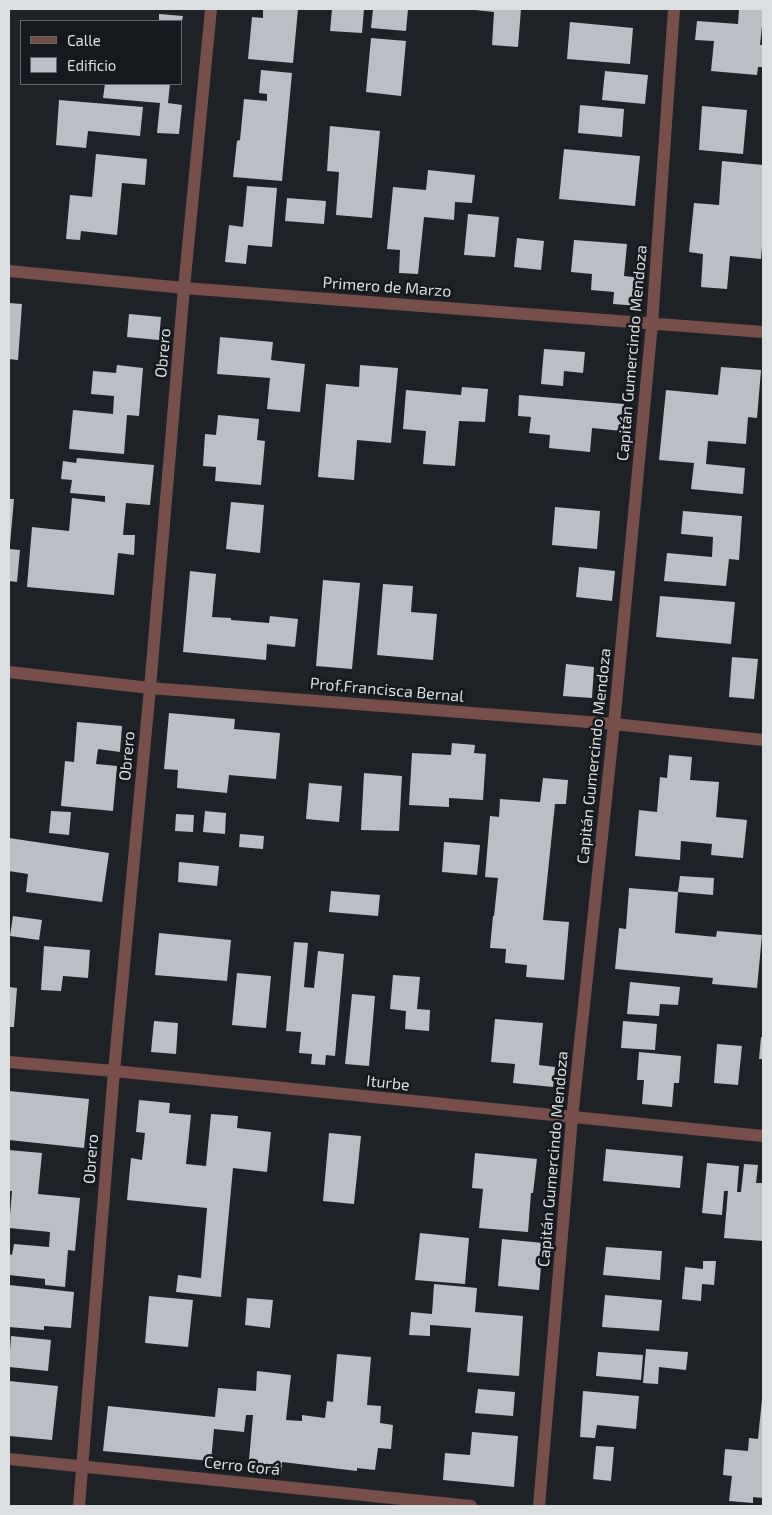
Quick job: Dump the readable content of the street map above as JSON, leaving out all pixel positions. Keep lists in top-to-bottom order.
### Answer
{
  "streets": {
    "street": [
      "Primero de Marzo",
      "Obrero",
      "Capitán Gumercindo Mendoza",
      "Prof.Francisca Bernal",
      "Iturbe",
      "Cerro Corá"
    ]
  },
  "crossings": [
    ["Primero de Marzo", "Obrero"],
    ["Primero de Marzo", "Capitán Gumercindo Mendoza"],
    ["Obrero", "Prof.Francisca Bernal"],
    ["Obrero", "Iturbe"],
    ["Obrero", "Cerro Corá"],
    ["Capitán Gumercindo Mendoza", "Prof.Francisca Bernal"],
    ["Capitán Gumercindo Mendoza", "Iturbe"]
  ],
  "legend": ["Calle", "Edificio"]
}
